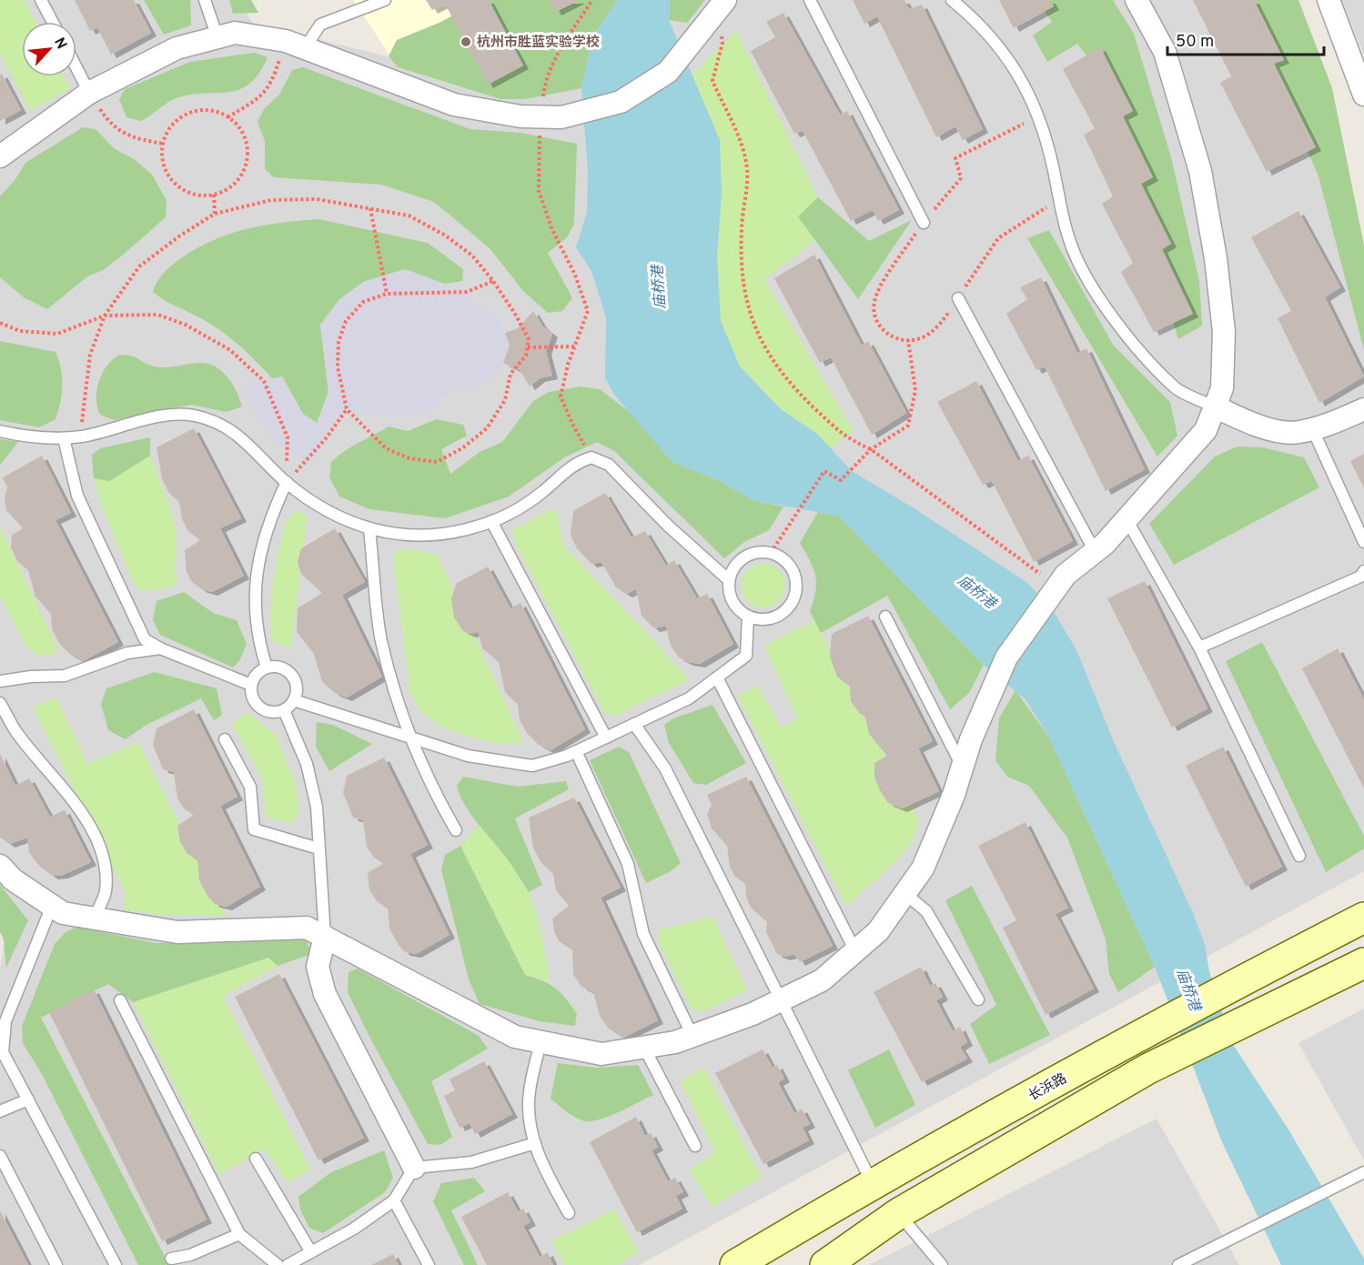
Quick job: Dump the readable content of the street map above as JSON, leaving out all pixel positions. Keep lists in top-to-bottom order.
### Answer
{
  "streets": {
    "main road": ["长浜路"]
  },
  "water": ["庙桥港"],
  "places": ["杭州市胜蓝实验学校"],
  "scale_bar": "50 m",
  "north": "top right"
}
